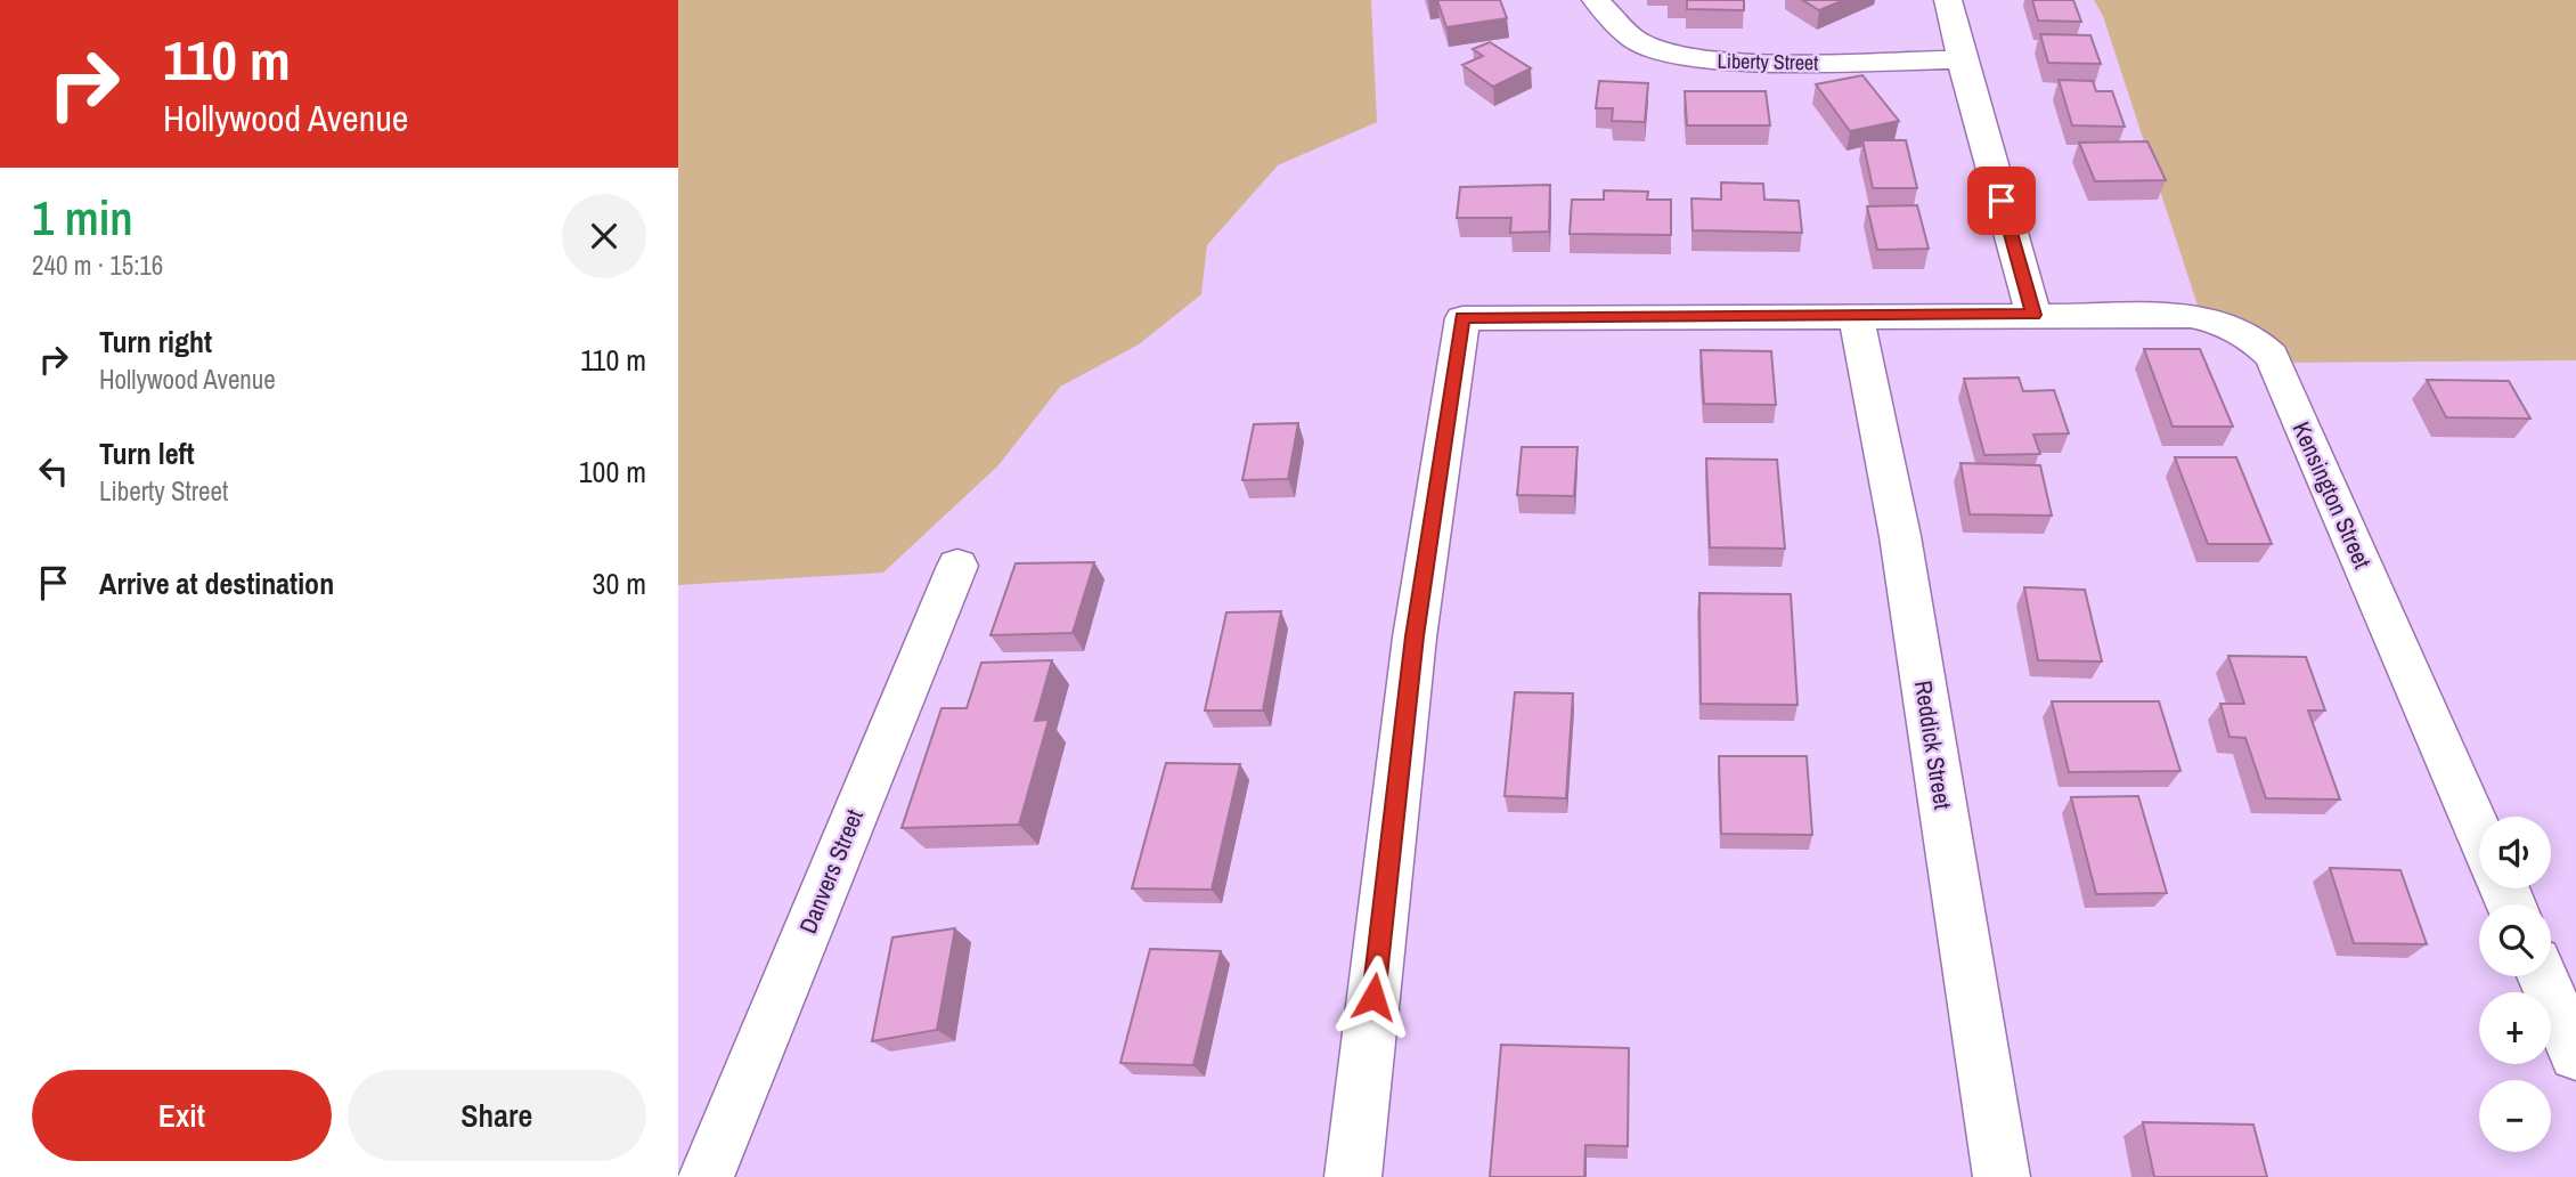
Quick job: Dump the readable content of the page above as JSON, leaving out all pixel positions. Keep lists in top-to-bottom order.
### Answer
{
  "streets": {
    "street": [
      "Liberty Street",
      "Kensington Street",
      "Reddick Street",
      "Danvers Street"
    ]
  },
  "page": {
    "turn": ["110 m", "Hollywood Avenue"],
    "heading": ["1 min", "240 m · 15:16"],
    "list": [
      {
        "name": "Turn right",
        "note": "Hollywood Avenue",
        "value": "110 m"
      },
      {
        "name": "Turn left",
        "note": "Liberty Street",
        "value": "100 m"
      },
      {
        "name": "Arrive at destination",
        "value": "30 m"
      }
    ],
    "map_buttons": ["+", "−"],
    "buttons": ["Exit", "Share"]
  }
}
